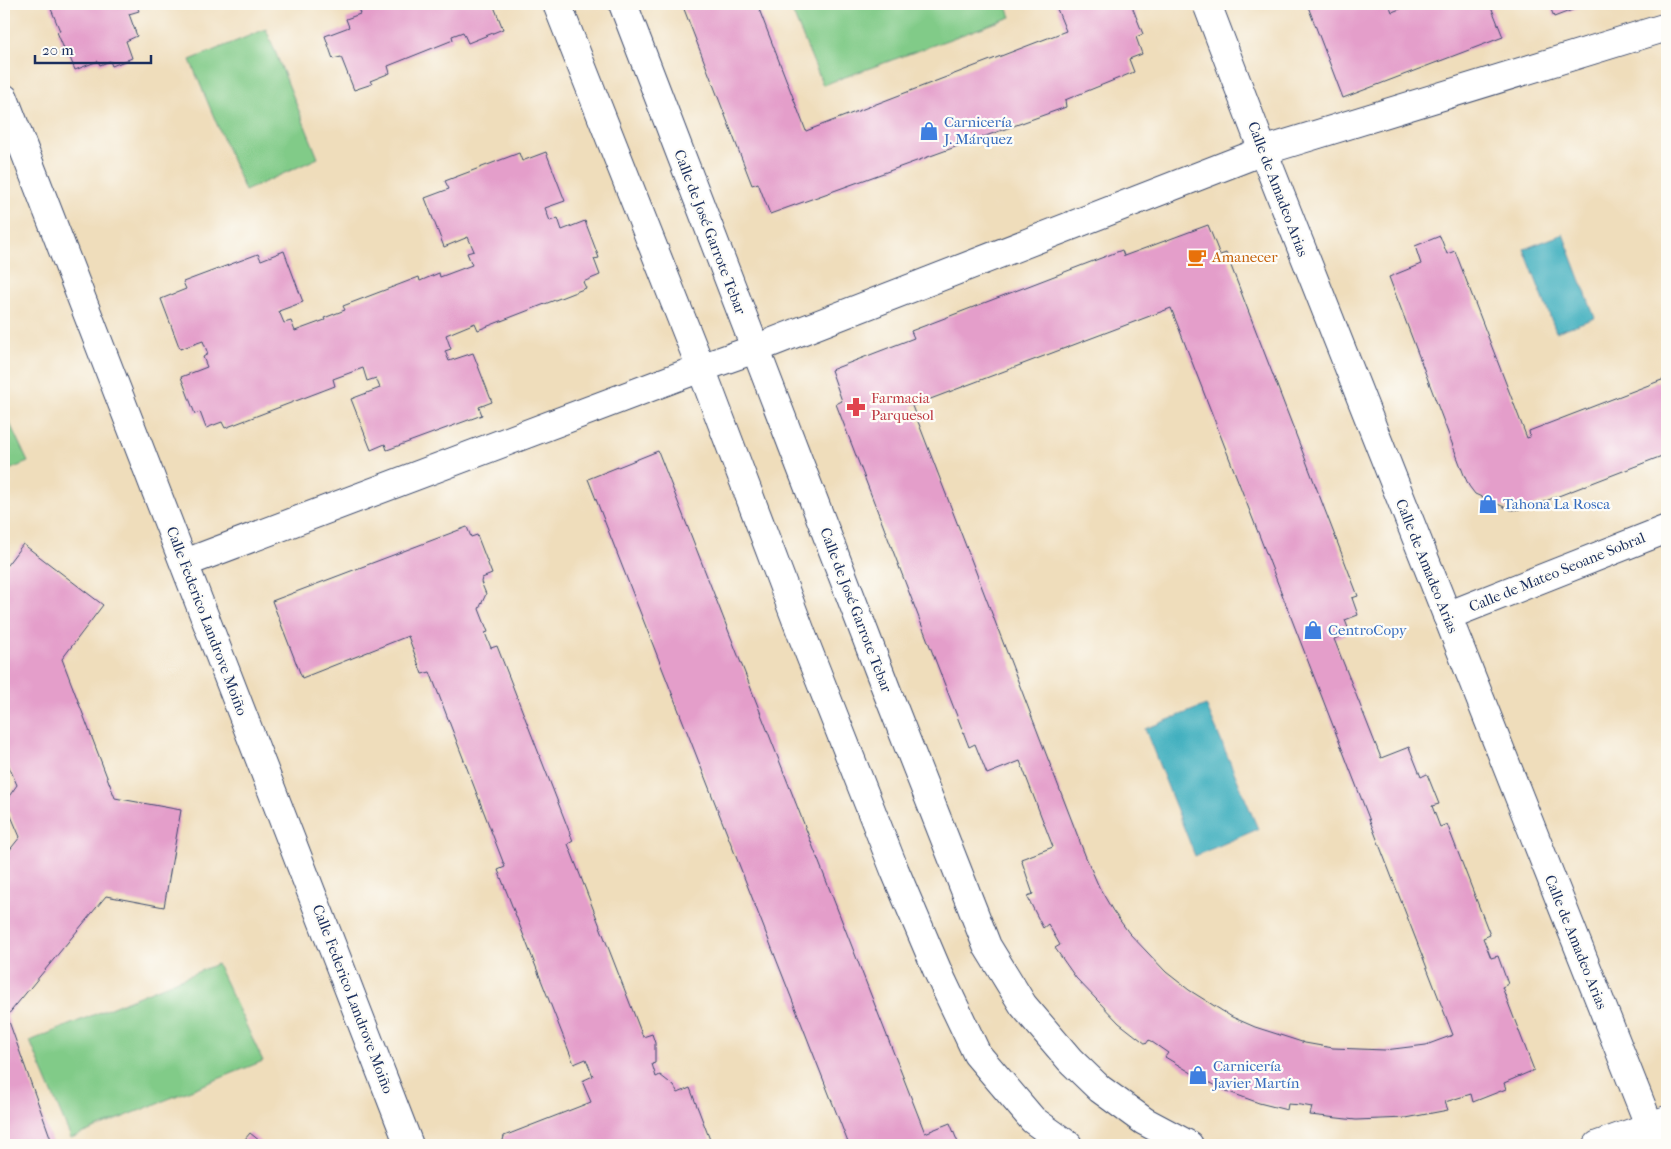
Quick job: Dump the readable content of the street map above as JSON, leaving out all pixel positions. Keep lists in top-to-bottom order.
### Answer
{
  "streets": {
    "street": [
      "Calle de Amadeo Arias",
      "Calle de José Garrote Tebar",
      "Calle de Mateo Seoane Sobral",
      "Calle Federico Landrove Moiño"
    ]
  },
  "crossings": [
    ["Calle de Amadeo Arias", "Calle de Mateo Seoane Sobral"]
  ],
  "places": {
    "shop": [
      "Carnicería J. Márquez",
      "Tahona La Rosca",
      "CentroCopy",
      "Carnicería Javier Martín"
    ],
    "cafe": ["Amanecer"],
    "pharmacy": ["Farmacia Parquesol"]
  },
  "scale_bar": "20 m"
}
